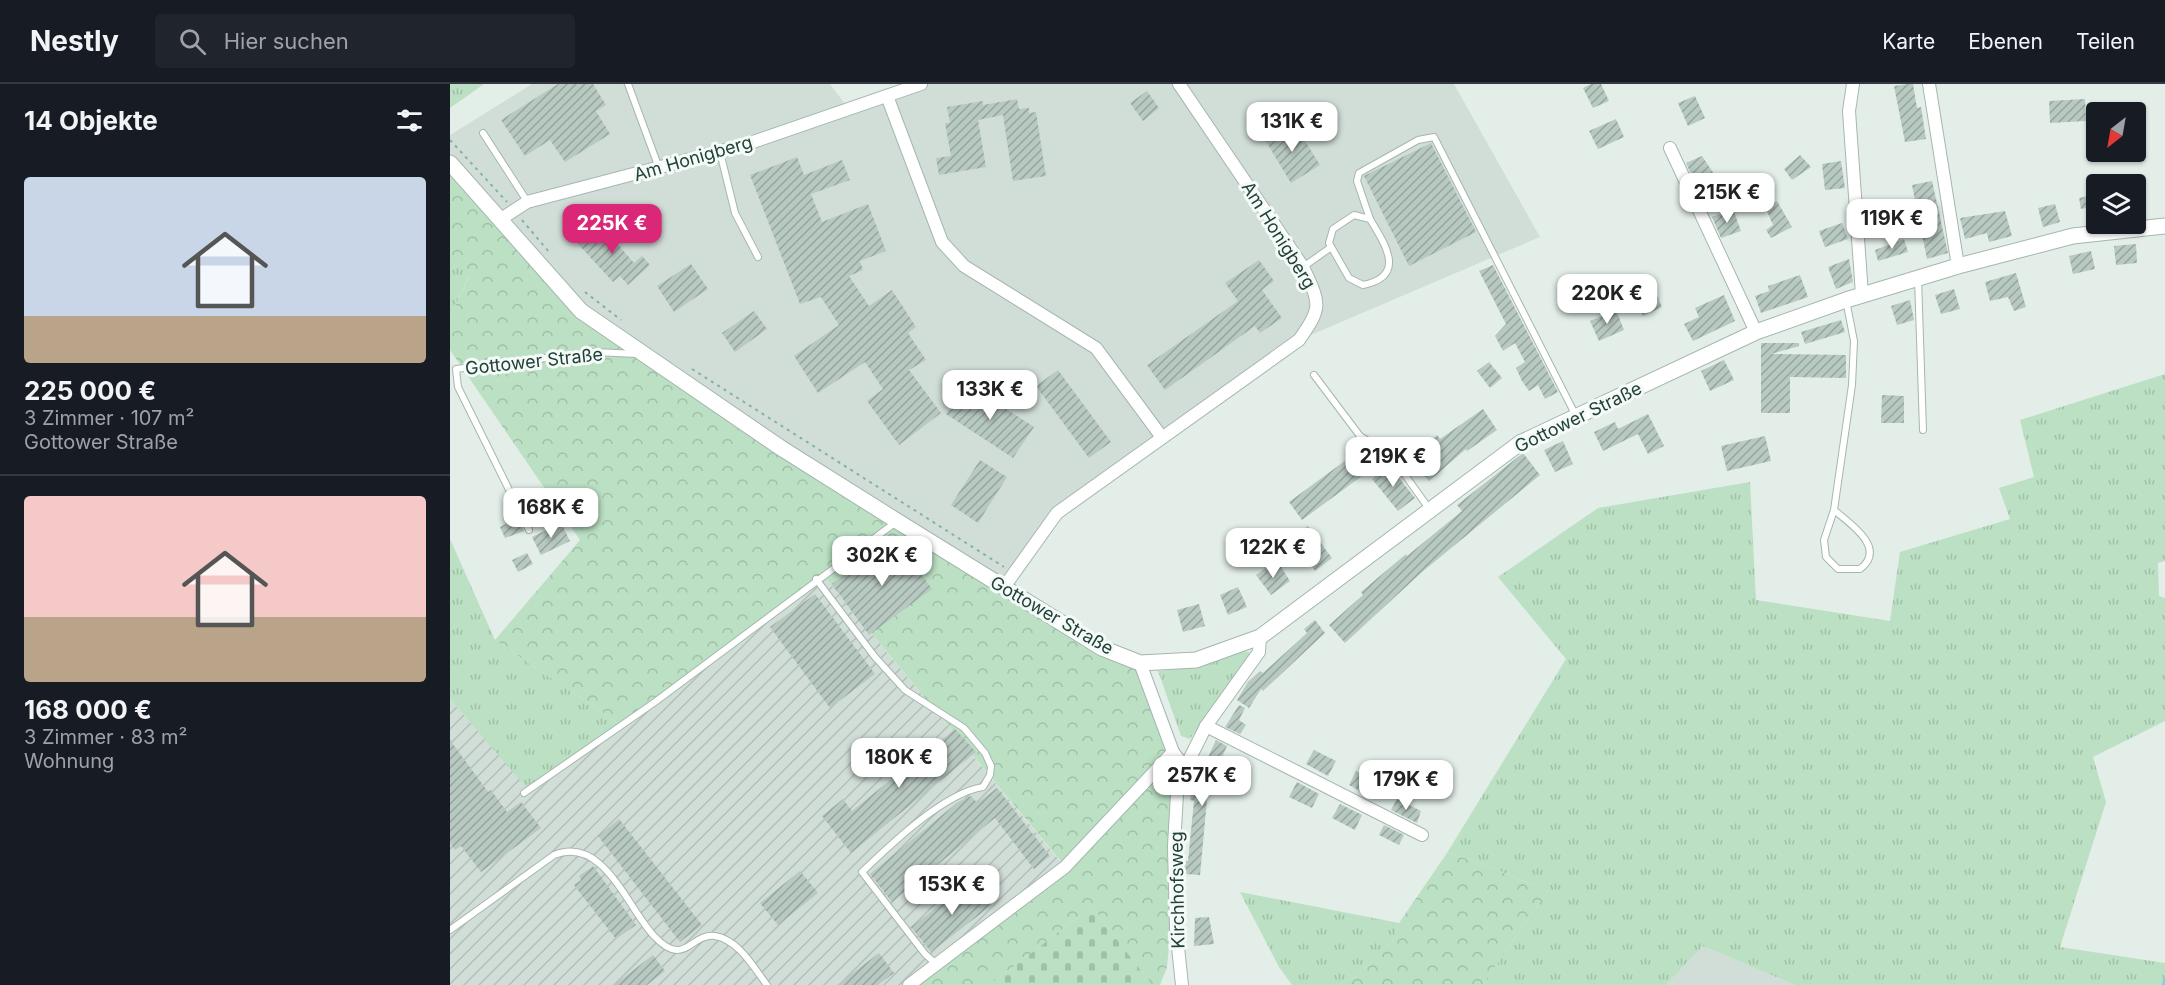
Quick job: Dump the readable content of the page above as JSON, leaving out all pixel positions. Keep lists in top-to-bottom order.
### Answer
{
  "streets": {
    "street": ["Am Honigberg", "Gottower Straße", "Kirchhofsweg"]
  },
  "crossings": [
    ["Am Honigberg", "Gottower Straße"],
    ["Gottower Straße", "Kirchhofsweg"]
  ],
  "north": "bottom left",
  "page": {
    "header": "Nestly",
    "search": "Hier suchen",
    "nav": ["Karte", "Ebenen", "Teilen"],
    "heading": "14 Objekte",
    "price": [
      "131K €",
      "215K €",
      "119K €",
      "225K €",
      "220K €",
      "133K €",
      "219K €",
      "168K €",
      "122K €",
      "302K €",
      "180K €",
      "257K €",
      "179K €",
      "153K €"
    ],
    "list": [
      {
        "name": "225 000 €",
        "note": "3 Zimmer · 107 m² · Gottower Straße"
      },
      {
        "name": "168 000 €",
        "note": "3 Zimmer · 83 m² · Wohnung"
      }
    ]
  }
}
